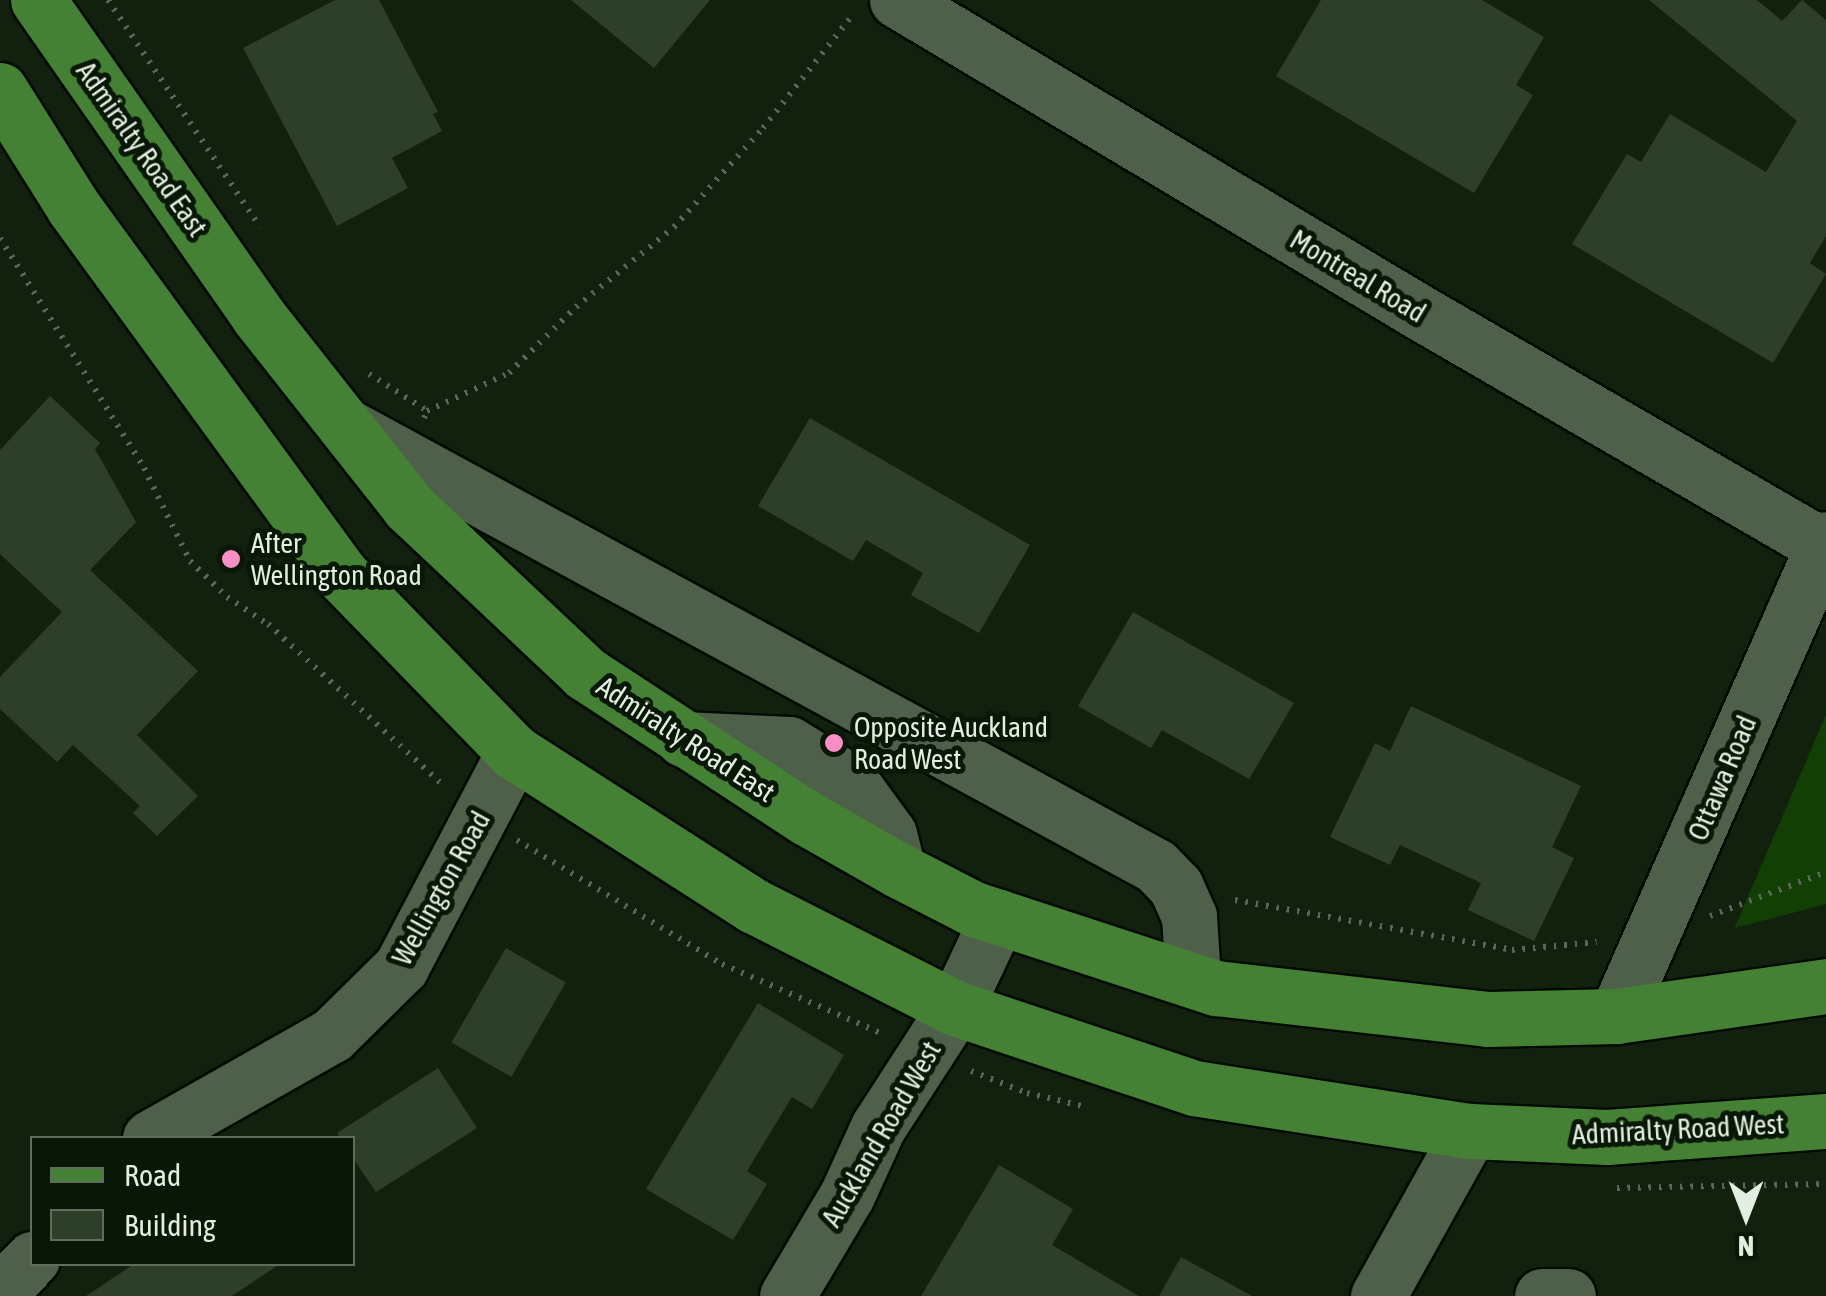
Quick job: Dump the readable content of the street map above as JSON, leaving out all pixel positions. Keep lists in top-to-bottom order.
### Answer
{
  "streets": {
    "main road": ["Admiralty Road East", "Admiralty Road West"],
    "street": [
      "Montreal Road",
      "Ottawa Road",
      "Wellington Road",
      "Auckland Road West"
    ]
  },
  "crossings": [
    ["Admiralty Road East", "Ottawa Road"],
    ["Admiralty Road East", "Auckland Road West"],
    ["Montreal Road", "Ottawa Road"]
  ],
  "places": ["After Wellington Road", "Opposite Auckland Road West"],
  "legend": ["Road", "Building"],
  "north": "bottom"
}
